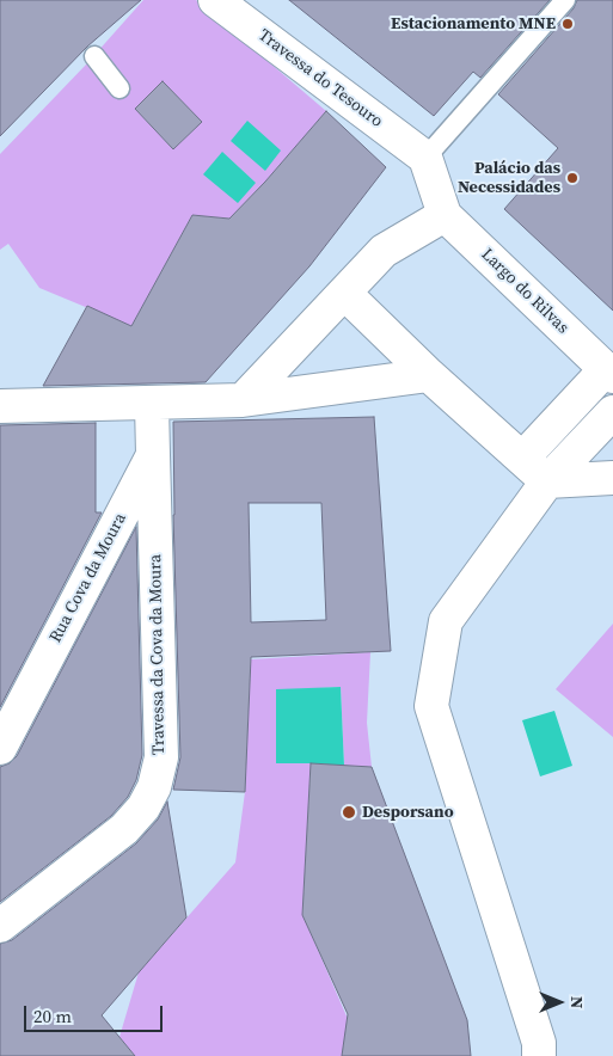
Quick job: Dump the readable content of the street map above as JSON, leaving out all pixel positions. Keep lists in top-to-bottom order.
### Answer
{
  "streets": {
    "street": [
      "Travessa do Tesouro",
      "Largo do Rilvas",
      "Rua Cova da Moura",
      "Travessa da Cova da Moura"
    ]
  },
  "crossings": [
    ["Travessa do Tesouro", "Largo do Rilvas"],
    ["Rua Cova da Moura", "Travessa da Cova da Moura"]
  ],
  "places": ["Estacionamento MNE", "Palácio das Necessidades", "Desporsano"],
  "scale_bar": "20 m",
  "north": "right"
}
